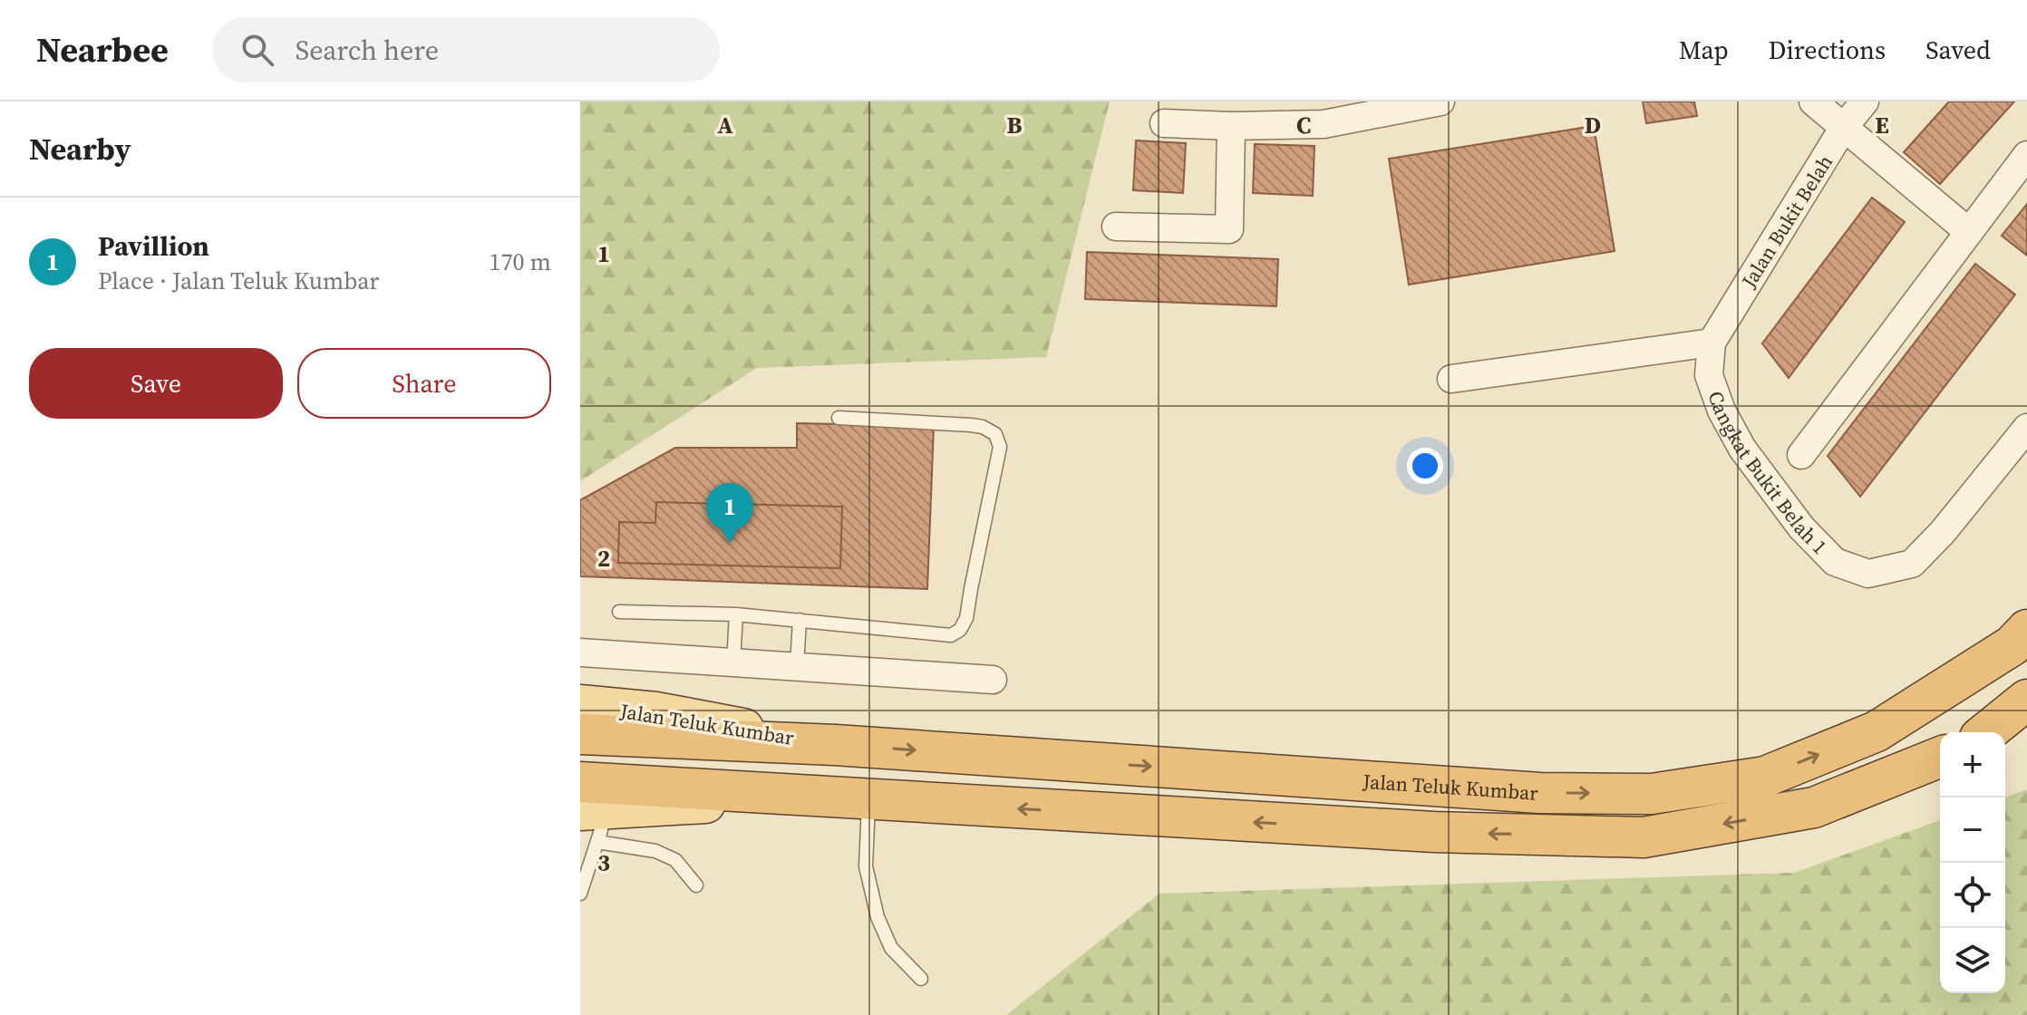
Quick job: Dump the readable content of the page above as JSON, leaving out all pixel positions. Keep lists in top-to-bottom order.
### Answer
{
  "streets": {
    "highway": ["Jalan Teluk Kumbar"],
    "street": ["Jalan Bukit Belah", "Cangkat Bukit Belah 1"]
  },
  "crossings": [
    ["Jalan Bukit Belah", "Cangkat Bukit Belah 1"]
  ],
  "page": {
    "header": "Nearbee",
    "search": "Search here",
    "nav": ["Map", "Directions", "Saved"],
    "heading": "Nearby",
    "list": [
      {
        "mark": "1",
        "name": "Pavillion",
        "note": "Place · Jalan Teluk Kumbar",
        "value": "170 m"
      }
    ],
    "buttons": ["Save", "Share"],
    "pins": "1",
    "map_buttons": ["+", "−"]
  },
  "grid": {
    "columns": [
      "A",
      "B",
      "C",
      "D",
      "E"
    ],
    "rows": ["1", "2", "3"]
  }
}
